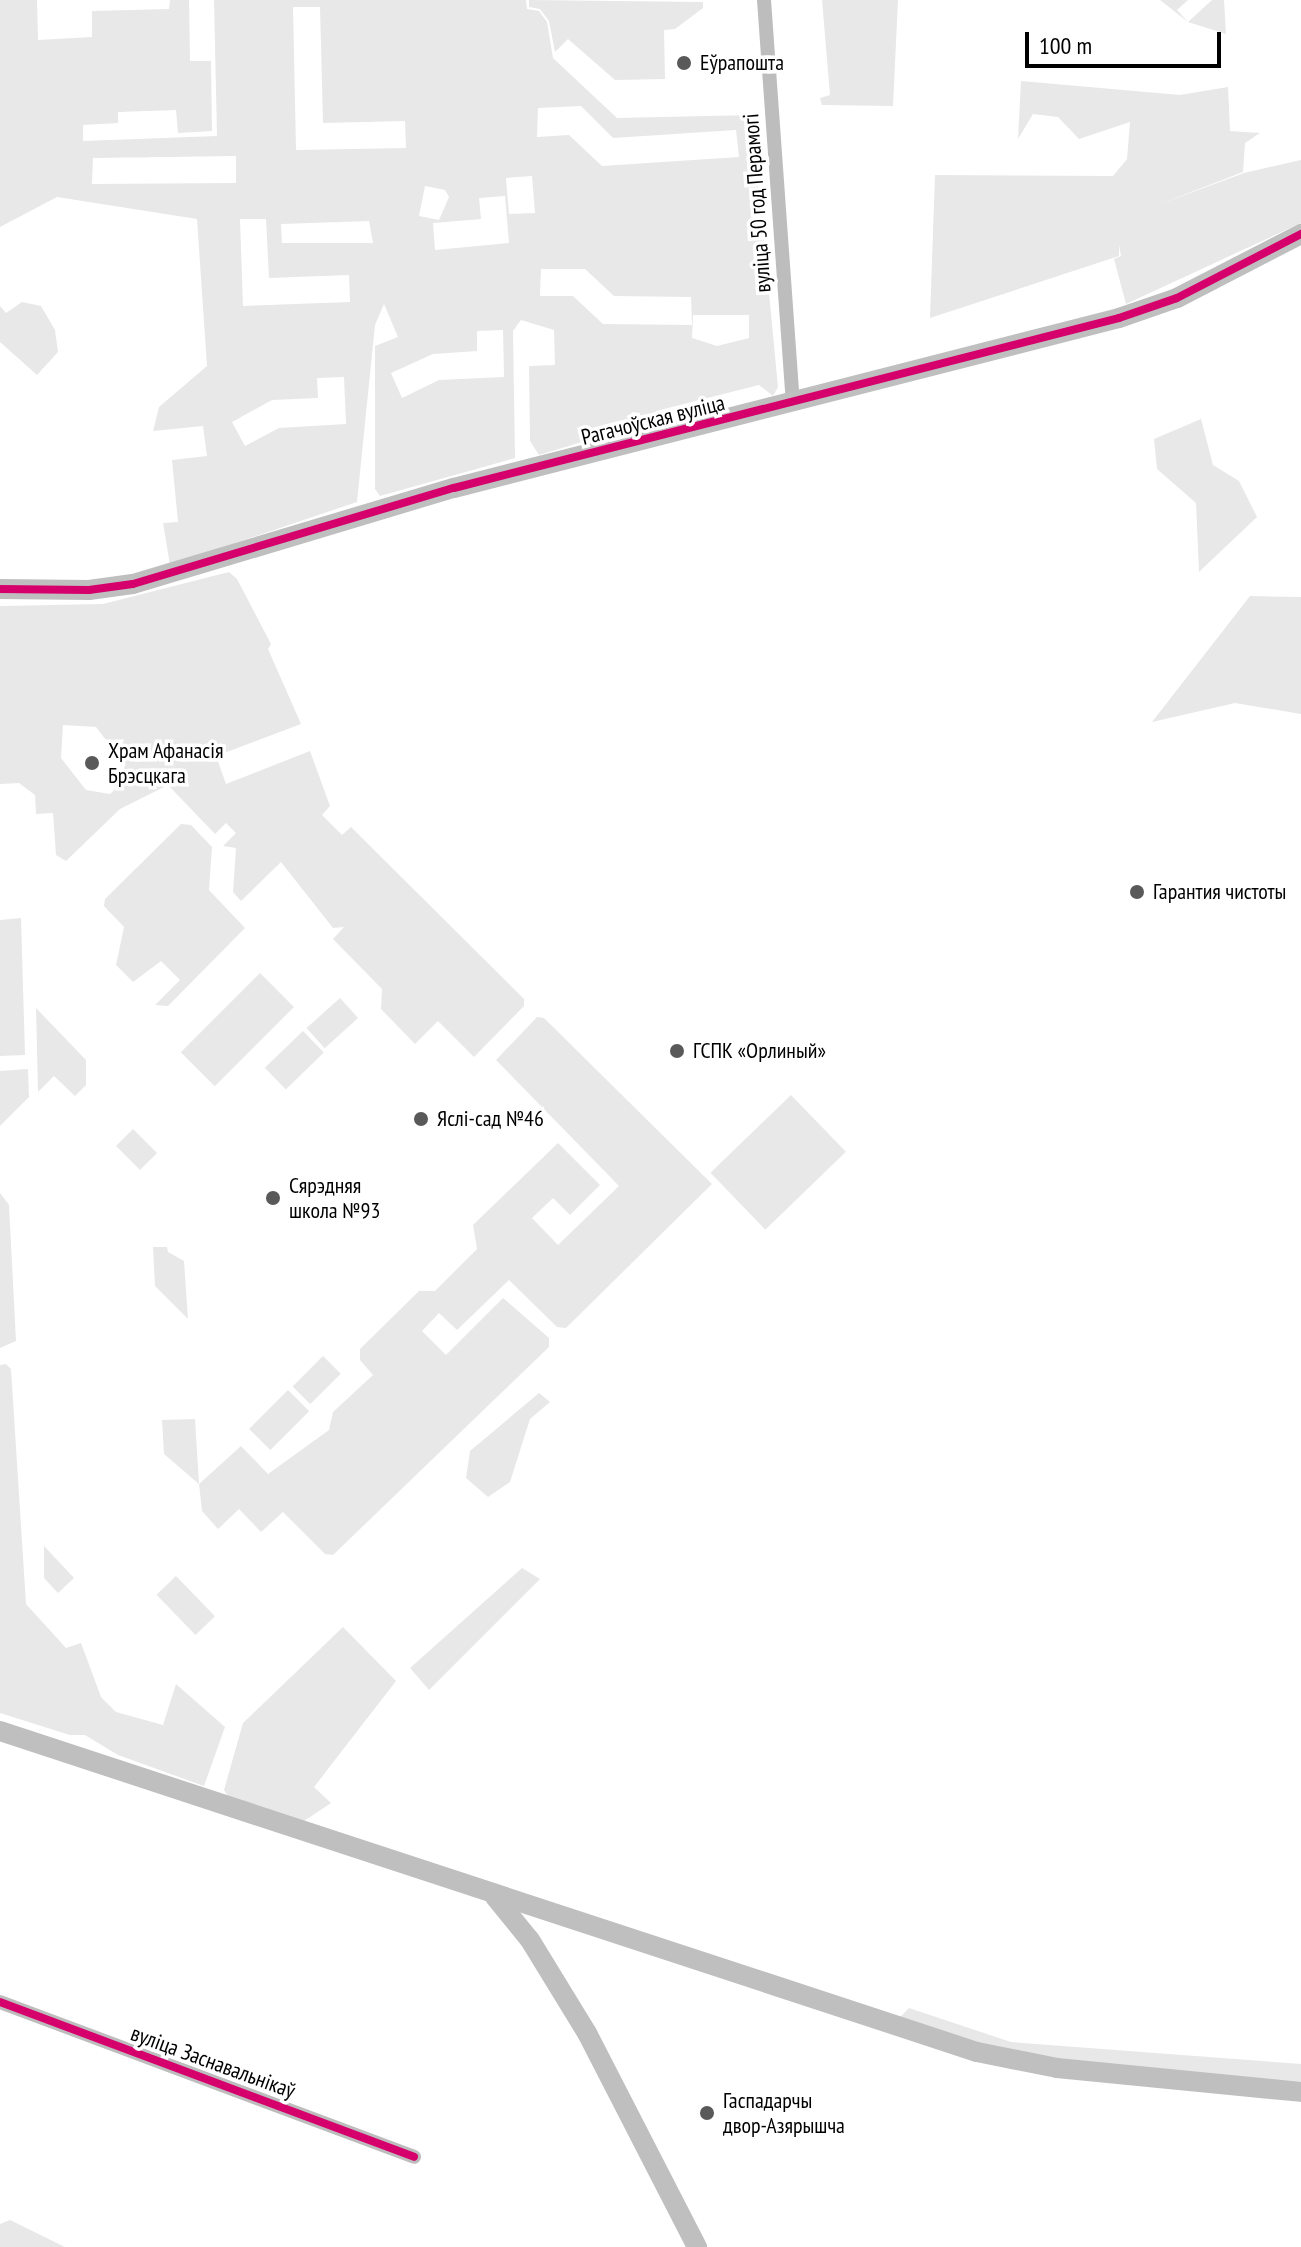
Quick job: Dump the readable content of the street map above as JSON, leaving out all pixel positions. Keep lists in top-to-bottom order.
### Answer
{
  "streets": {
    "main road": ["Рагачоўская вуліца"],
    "street": ["вуліца 50 год Перамогі", "вуліца Заснавальнікаў"]
  },
  "crossings": [
    ["вуліца 50 год Перамогі", "Рагачоўская вуліца"]
  ],
  "places": [
    "Еўрапошта",
    "Храм Афанасія Брэсцкага",
    "Гарантия чистоты",
    "ГСПК «Орлиный»",
    "Яслі-сад №46",
    "Сярэдняя школа №93",
    "Гаспадарчы двор-Азярышча"
  ],
  "scale_bar": "100 m"
}
